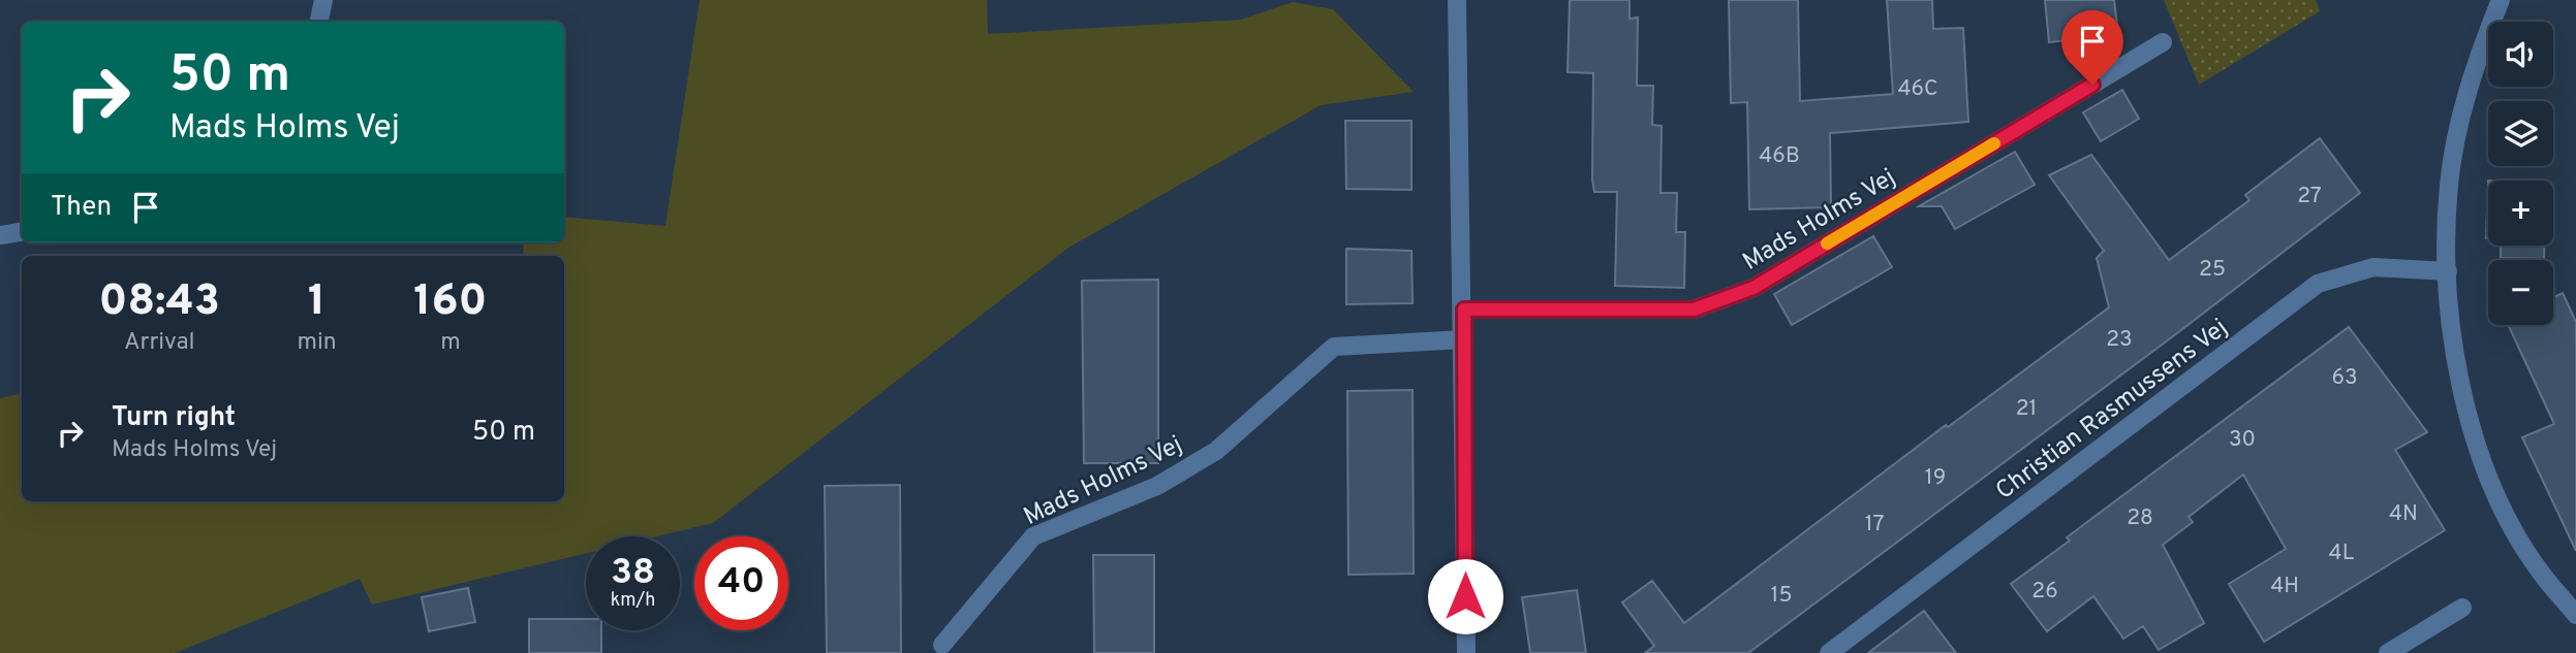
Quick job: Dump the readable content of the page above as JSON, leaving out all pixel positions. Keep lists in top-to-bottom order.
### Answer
{
  "streets": {
    "street": ["Mads Holms Vej", "Christian Rasmussens Vej"]
  },
  "house_numbers": [
    "46C",
    "46B",
    "27",
    "25",
    "23",
    "63",
    "21",
    "30",
    "19",
    "4N",
    "28",
    "17",
    "4L",
    "4H",
    "26",
    "15"
  ],
  "page": {
    "map_buttons": ["+", "−"],
    "turn": ["50 m", "Mads Holms Vej"],
    "then": "Then",
    "eta": [
      "08:43",
      "Arrival",
      "1",
      "min",
      "160",
      "m"
    ],
    "list": [
      {
        "name": "Turn right",
        "note": "Mads Holms Vej",
        "value": "50 m"
      }
    ],
    "speed": "38 km/h",
    "limit": "40"
  }
}
